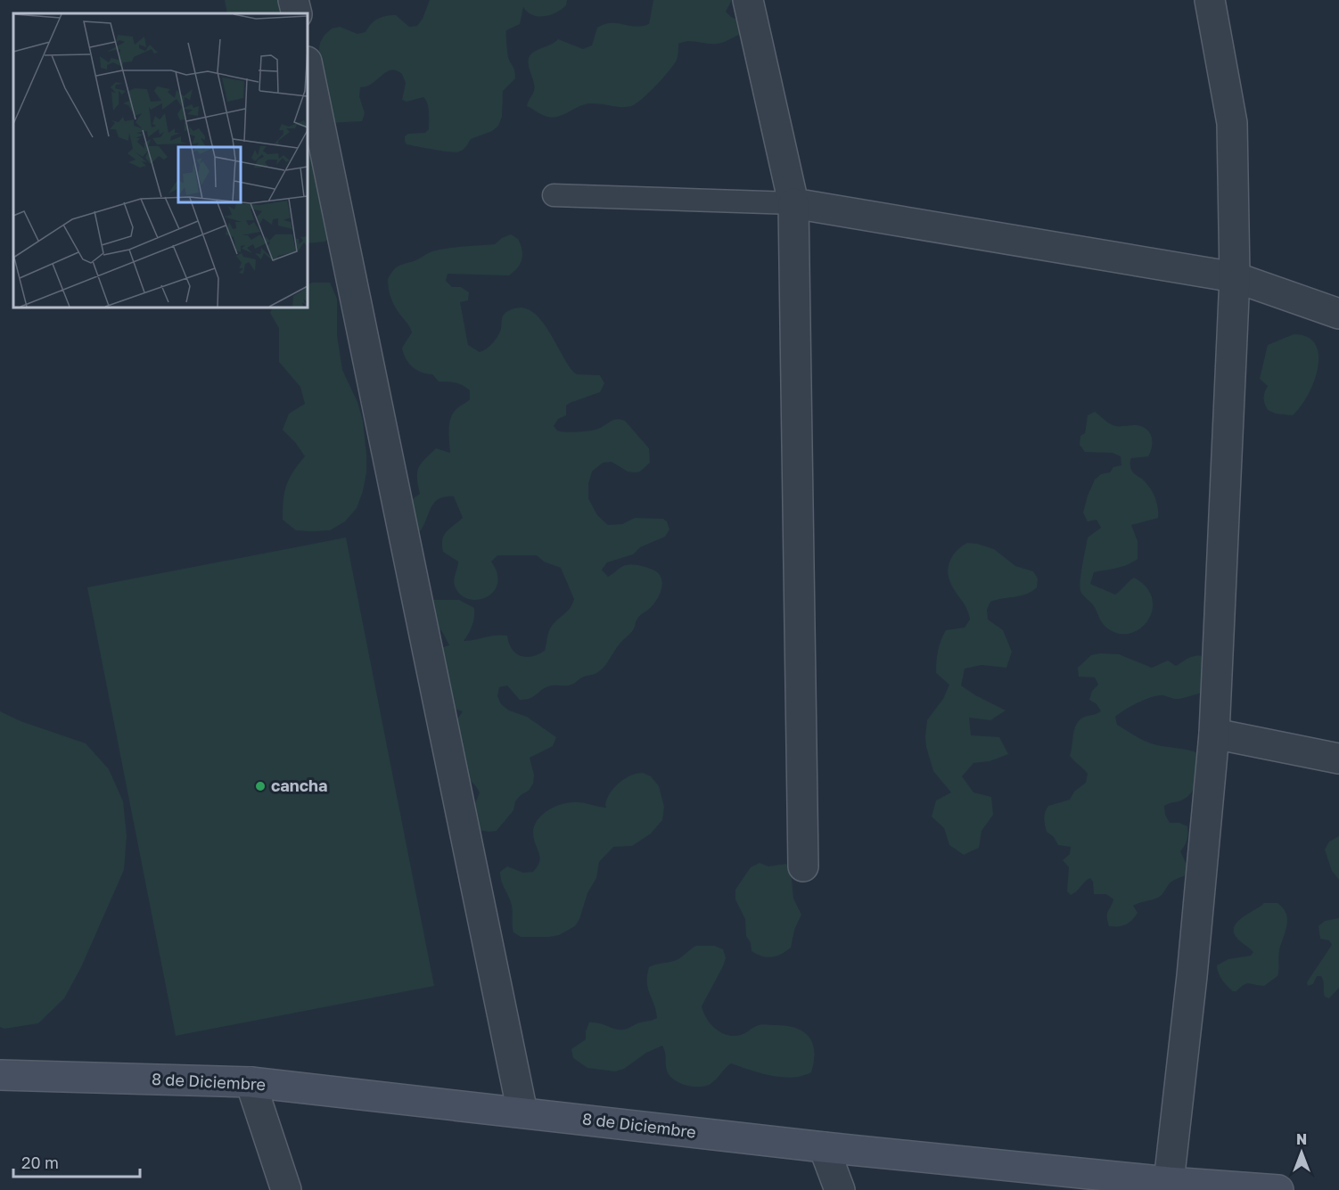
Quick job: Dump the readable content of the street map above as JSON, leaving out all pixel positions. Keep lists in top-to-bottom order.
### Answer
{
  "streets": {
    "street": ["8 de Diciembre"]
  },
  "places": ["cancha"],
  "scale_bar": "20 m",
  "north": "top"
}
